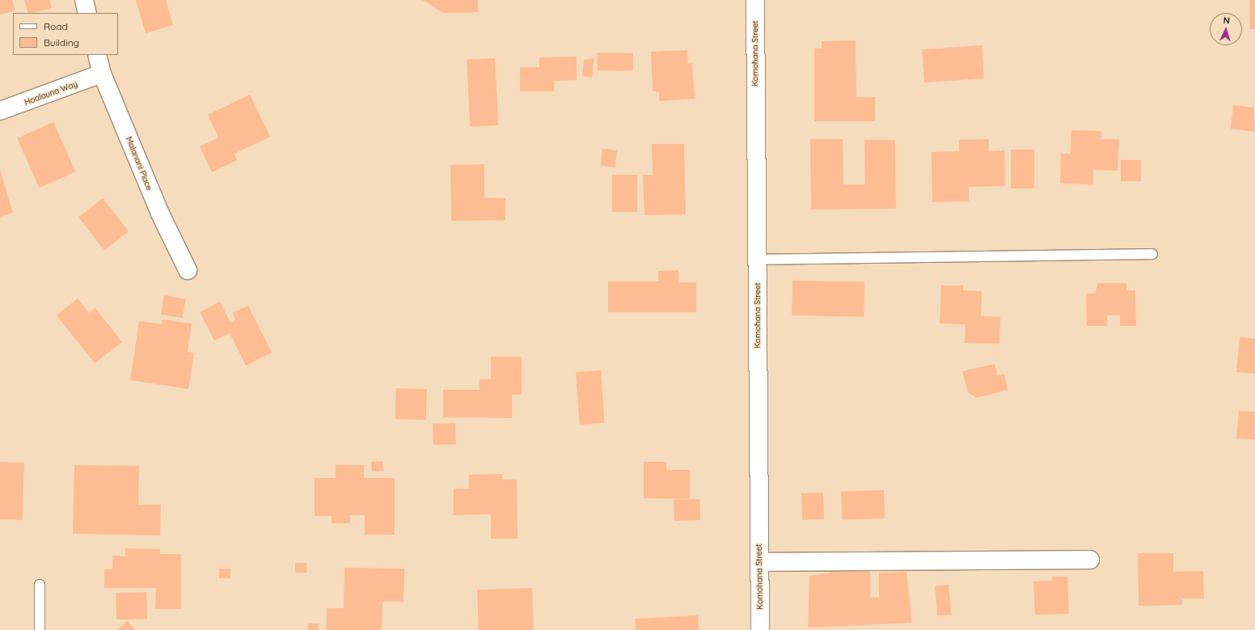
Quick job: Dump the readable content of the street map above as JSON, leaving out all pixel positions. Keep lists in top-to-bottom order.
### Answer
{
  "streets": {
    "street": ["Komohana Street", "Hoalauna Way", "Malanani Place"]
  },
  "crossings": [
    ["Hoalauna Way", "Malanani Place"]
  ],
  "legend": ["Road", "Building"],
  "north": "top"
}
